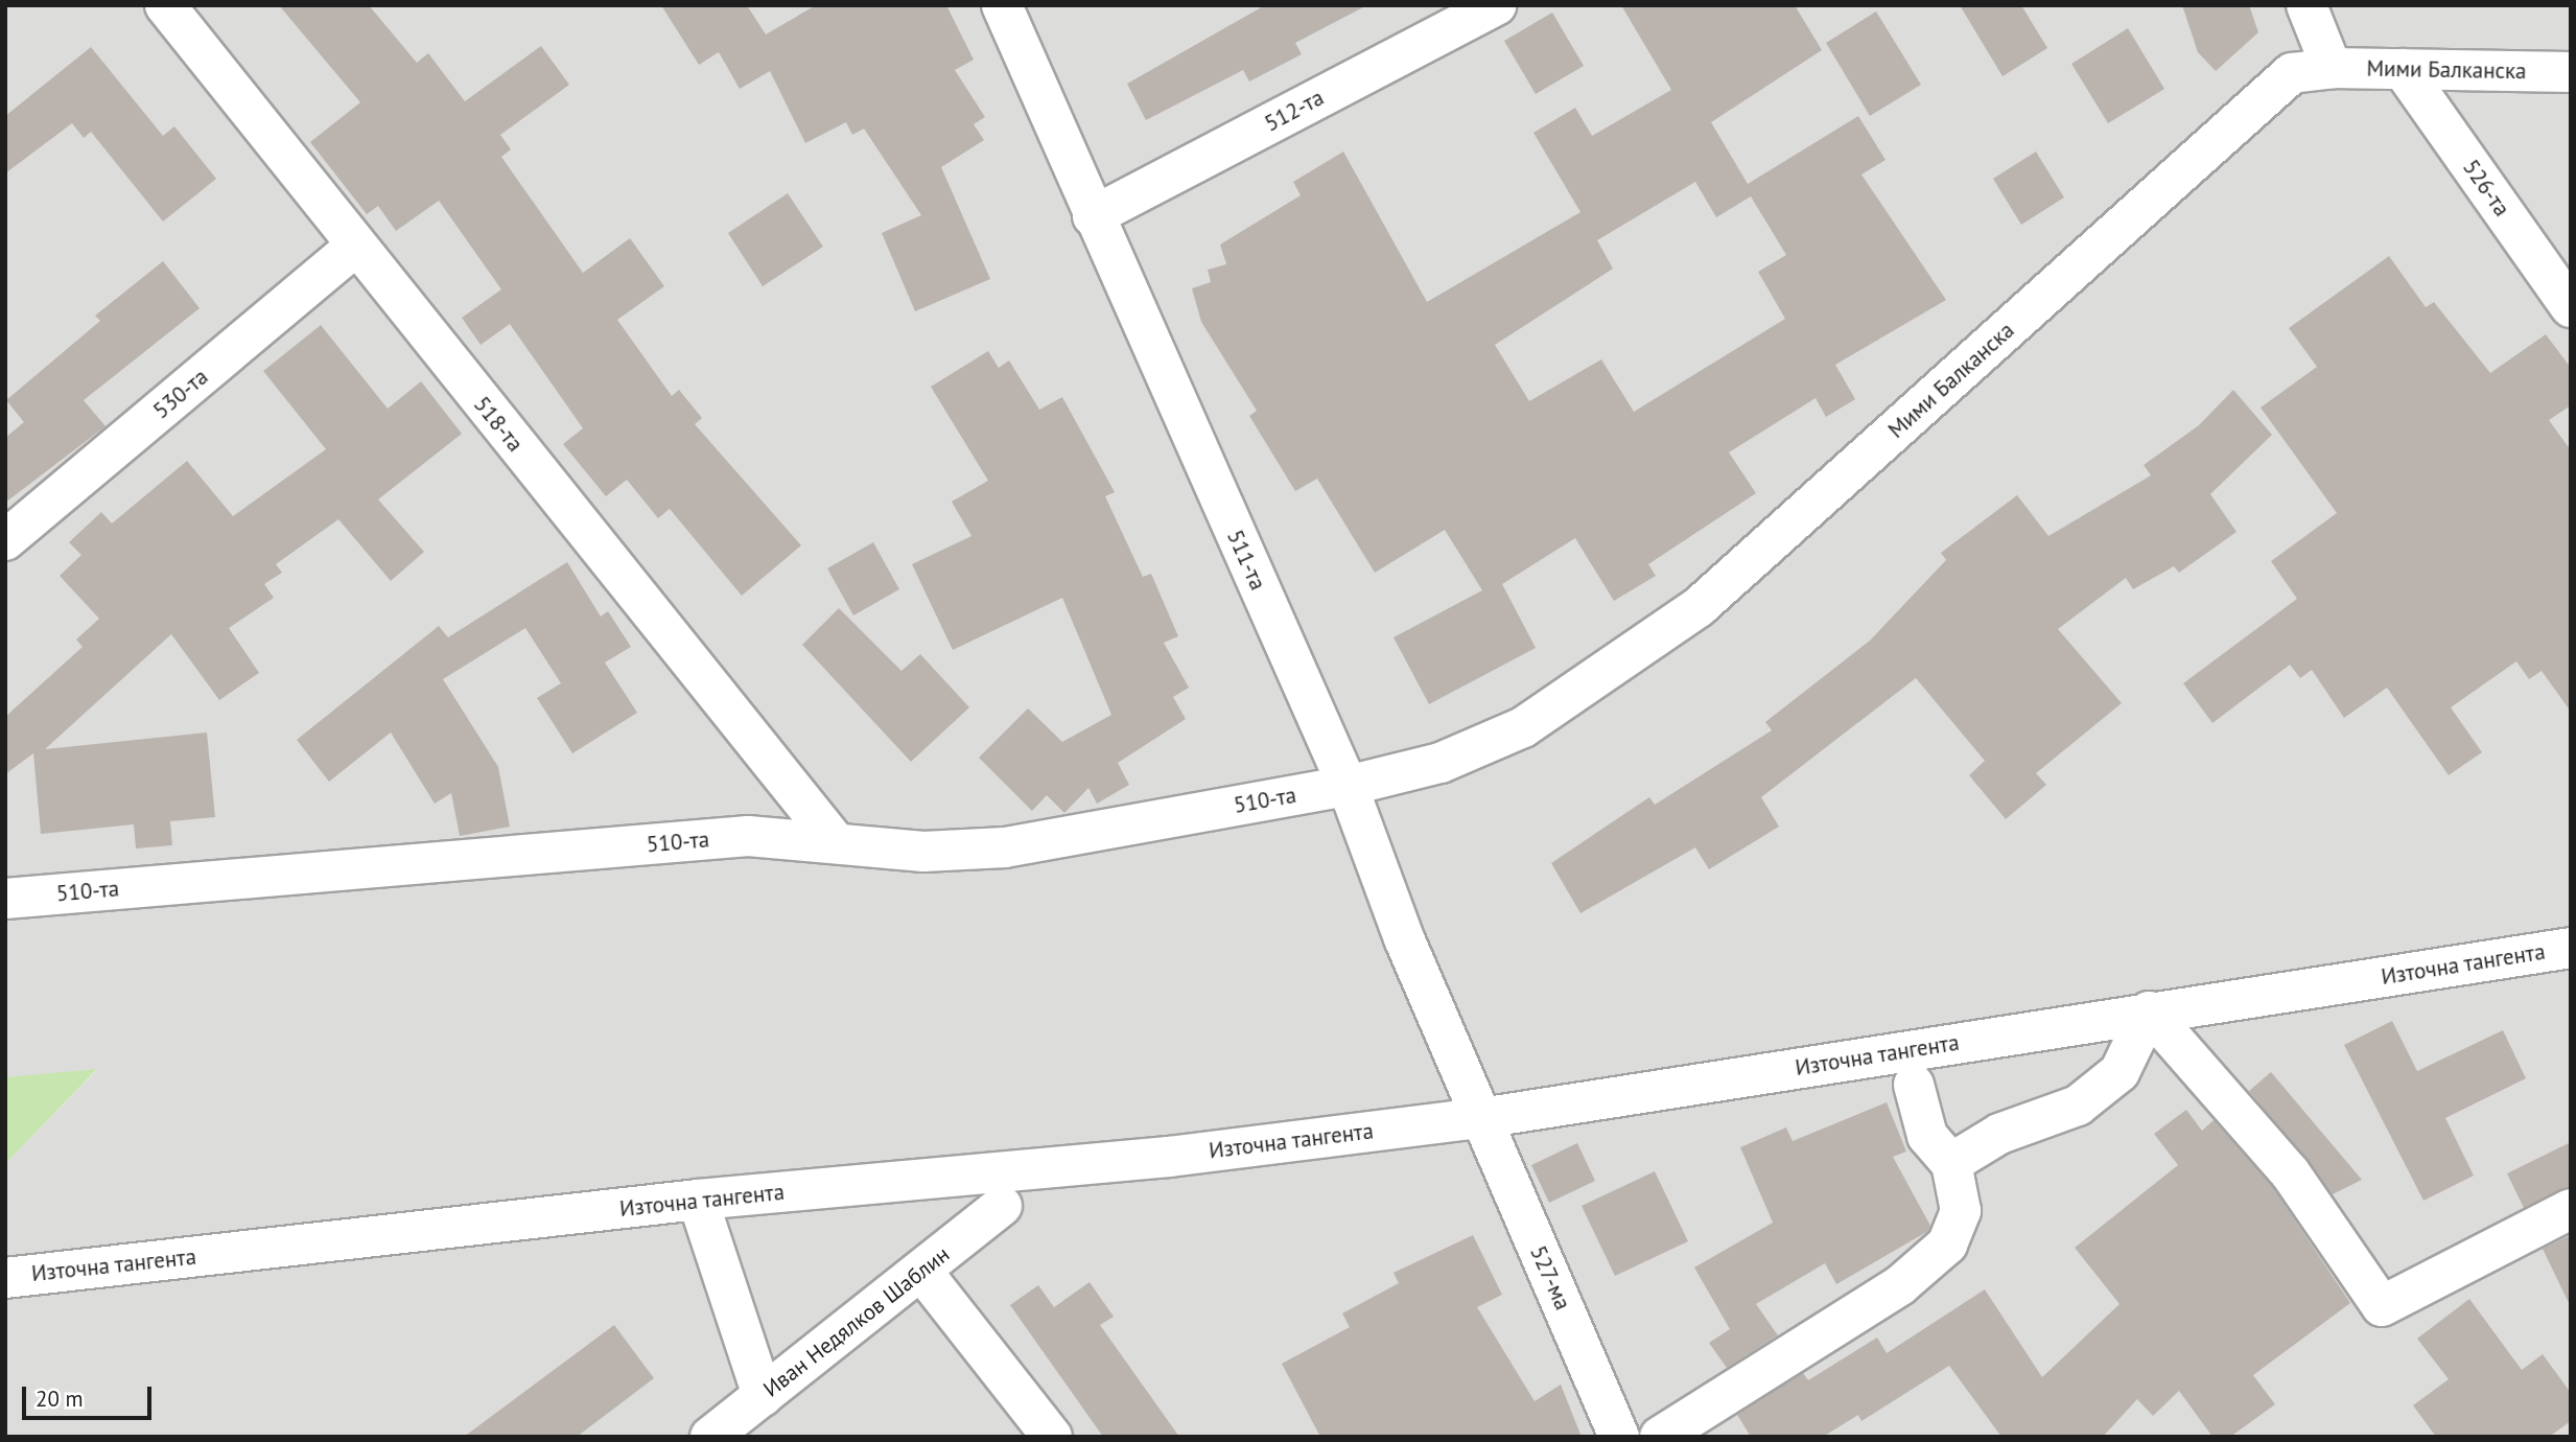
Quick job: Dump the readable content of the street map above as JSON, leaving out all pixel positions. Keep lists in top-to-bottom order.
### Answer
{
  "streets": {
    "street": [
      "Мими Балканска",
      "512-та",
      "526-та",
      "530-та",
      "518-та",
      "511-та",
      "510-та",
      "Източна тангента",
      "527-ма",
      "Иван Недялков Шаблин"
    ]
  },
  "crossings": [
    ["Мими Балканска", "526-та"],
    ["Мими Балканска", "511-та"],
    ["Мими Балканска", "510-та"],
    ["512-та", "511-та"],
    ["530-та", "518-та"],
    ["518-та", "510-та"],
    ["511-та", "510-та"],
    ["511-та", "Източна тангента"],
    ["511-та", "527-ма"],
    ["Източна тангента", "527-ма"]
  ],
  "scale_bar": "20 m"
}
